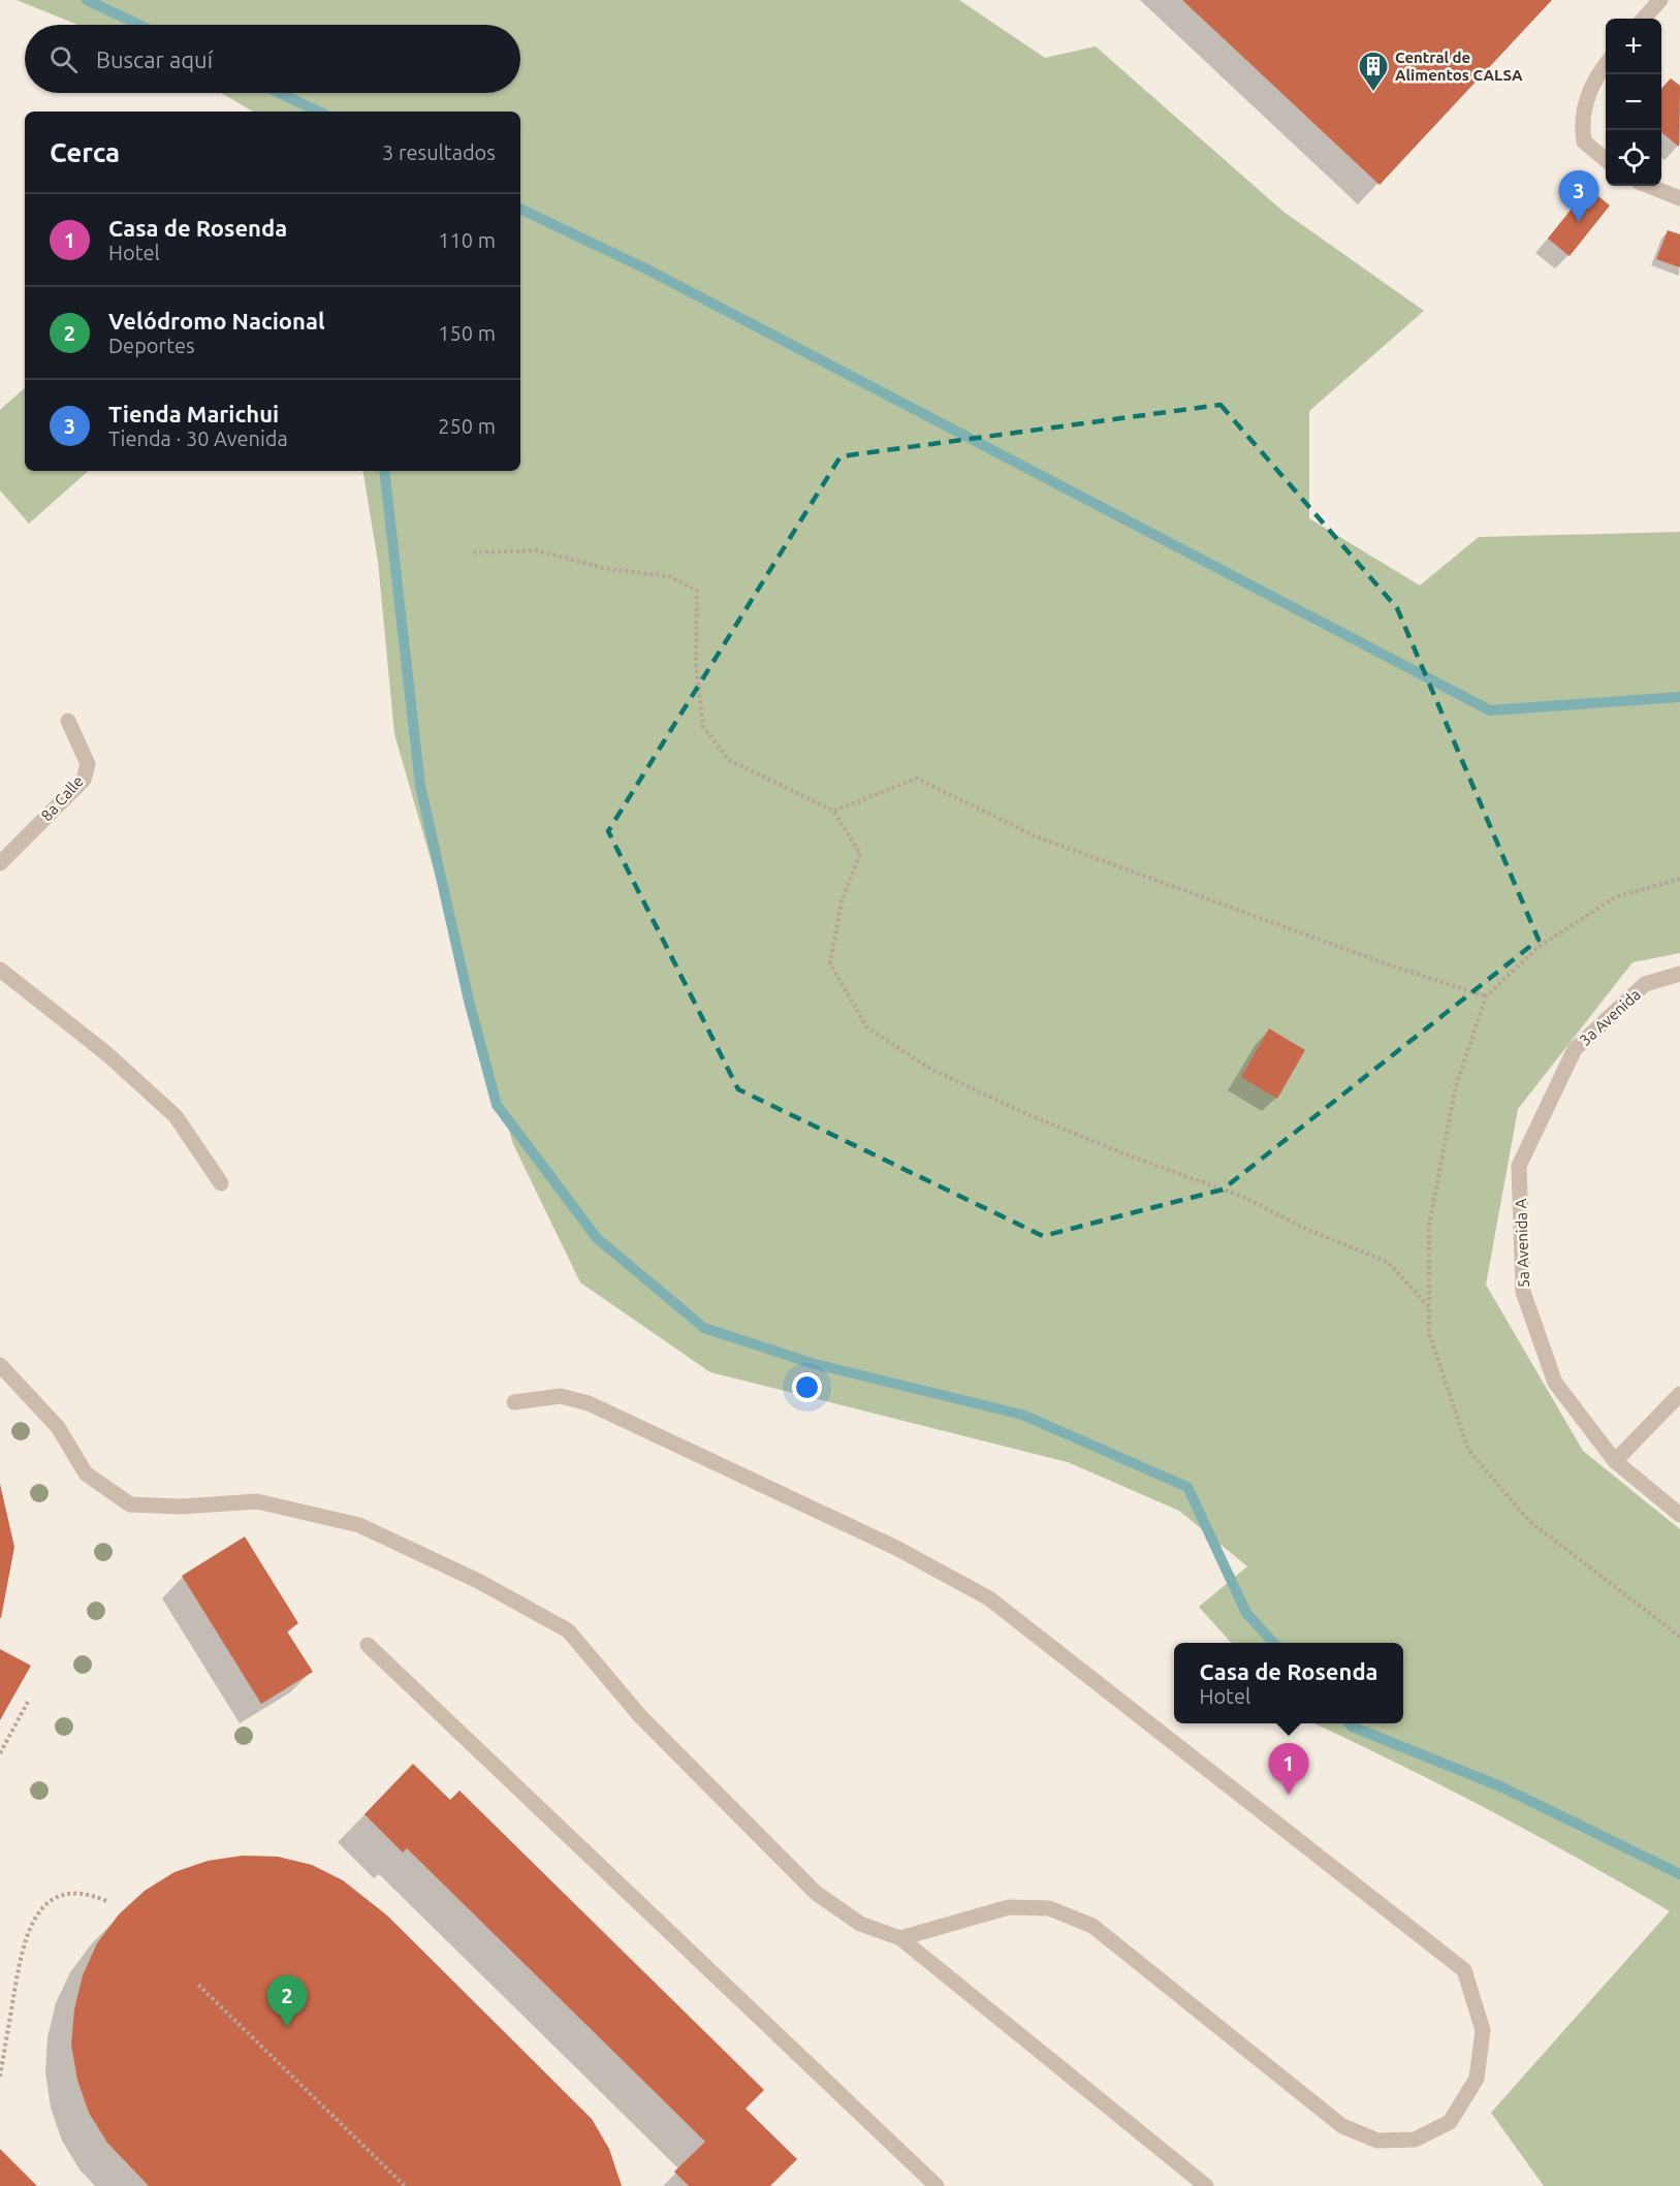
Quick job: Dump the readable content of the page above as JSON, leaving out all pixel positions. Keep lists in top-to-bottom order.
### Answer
{
  "streets": {
    "street": ["8a Calle", "3a Avenida", "5a Avenida A"]
  },
  "crossings": [
    ["3a Avenida", "5a Avenida A"]
  ],
  "places": {
    "building": ["Central de Alimentos CALSA"]
  },
  "page": {
    "map_buttons": ["+", "−"],
    "search": "Buscar aquí",
    "heading": ["Cerca", "3 resultados"],
    "pins": ["3", "1", "2"],
    "list": [
      {
        "mark": "1",
        "name": "Casa de Rosenda",
        "note": "Hotel",
        "value": "110 m"
      },
      {
        "mark": "2",
        "name": "Velódromo Nacional",
        "note": "Deportes",
        "value": "150 m"
      },
      {
        "mark": "3",
        "name": "Tienda Marichui",
        "note": "Tienda · 30 Avenida",
        "value": "250 m"
      }
    ],
    "popup": ["Casa de Rosenda", "Hotel"]
  }
}
